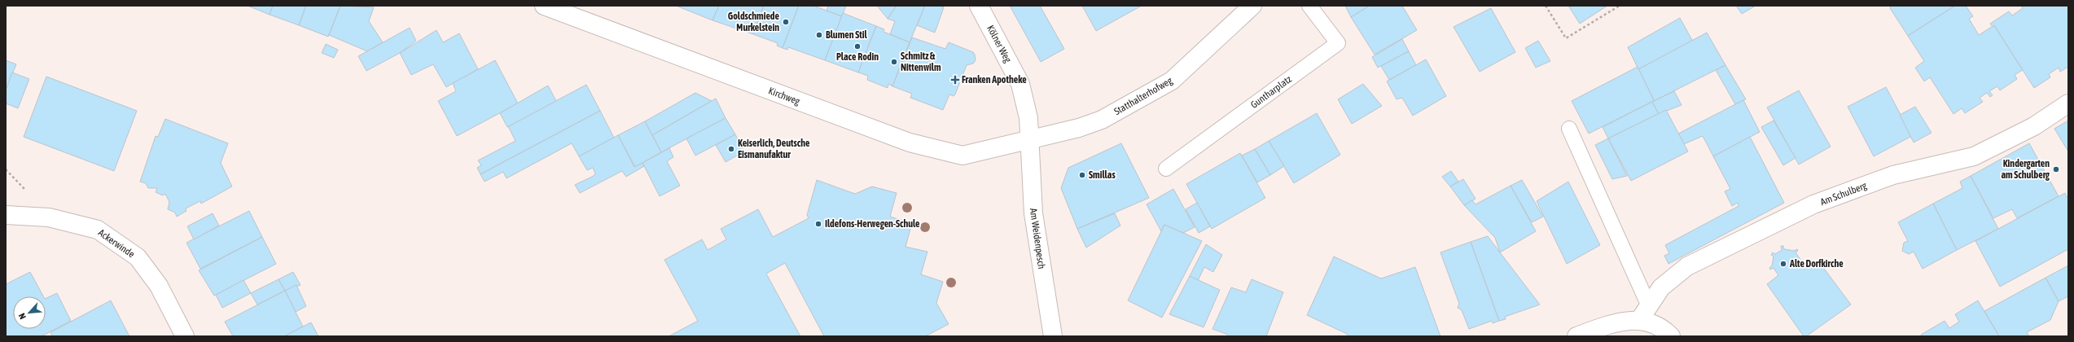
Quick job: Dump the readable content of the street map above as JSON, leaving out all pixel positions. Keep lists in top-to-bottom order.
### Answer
{
  "streets": {
    "street": [
      "Kölner Weg",
      "Kirchweg",
      "Statthalterhofweg",
      "Am Schulberg",
      "Am Weidenpesch",
      "Ackerwinde"
    ],
    "lane": ["Guntharplatz"]
  },
  "crossings": [
    ["Kölner Weg", "Kirchweg"],
    ["Kölner Weg", "Statthalterhofweg"],
    ["Kölner Weg", "Am Weidenpesch"],
    ["Kirchweg", "Statthalterhofweg"],
    ["Kirchweg", "Am Weidenpesch"],
    ["Statthalterhofweg", "Am Weidenpesch"]
  ],
  "places": {
    "other": [
      "Goldschmiede Murkelstein",
      "Blumen Stil",
      "Place Rodin",
      "Schmitz & Nittenwilm",
      "Keiserlich, Deutsche Eismanufaktur",
      "Kindergarten am Schulberg",
      "Smillas",
      "Ildefons-Herwegen-Schule",
      "Alte Dorfkirche"
    ],
    "health": ["Franken Apotheke"]
  },
  "north": "bottom left"
}
